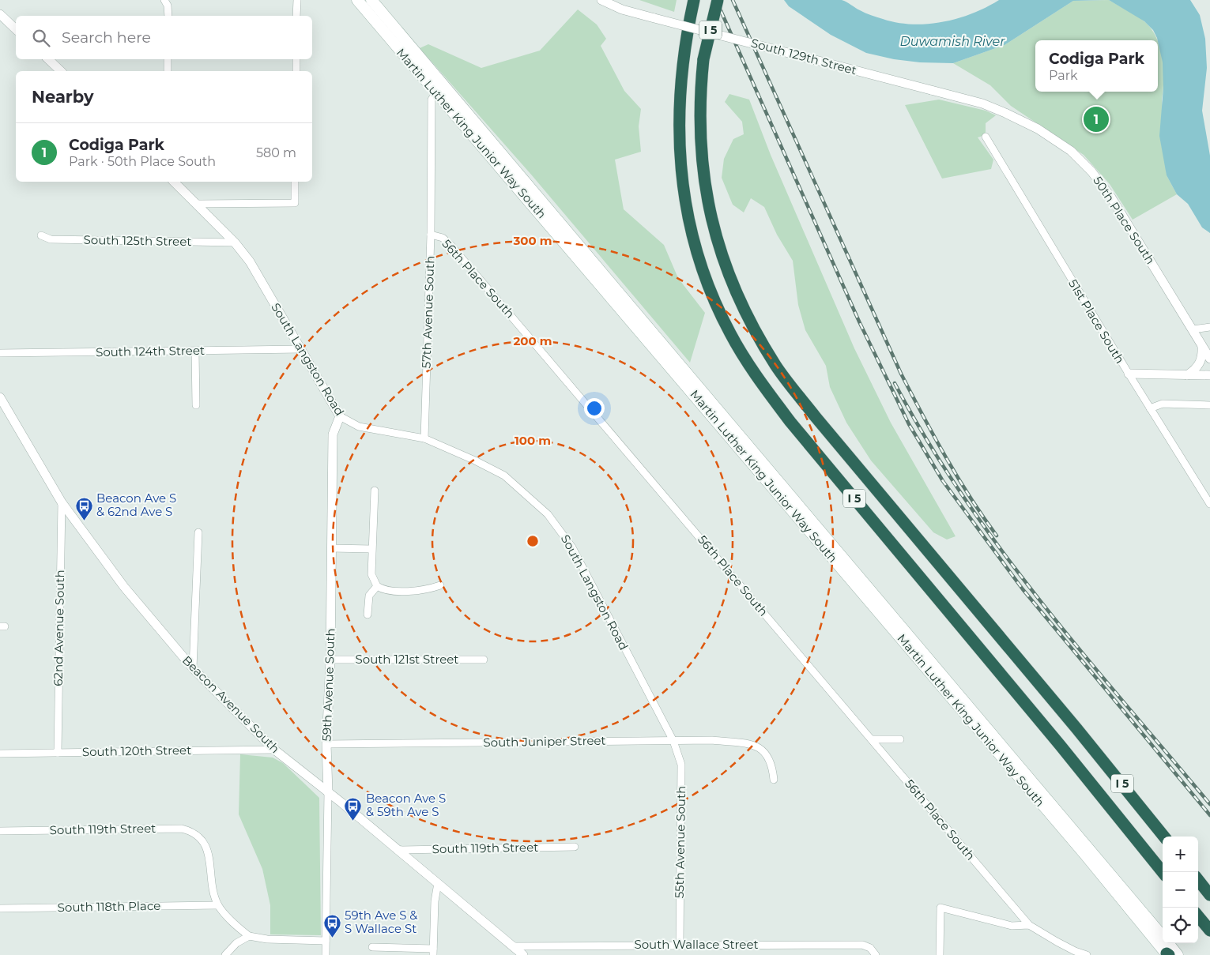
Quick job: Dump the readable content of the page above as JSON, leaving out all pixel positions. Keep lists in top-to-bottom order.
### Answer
{
  "streets": {
    "highway": ["I 5"],
    "main road": ["Martin Luther King Junior Way South"],
    "street": [
      "South 129th Street",
      "50th Place South",
      "South 125th Street",
      "56th Place South",
      "57th Avenue South",
      "51st Place South",
      "South 124th Street",
      "South Langston Road",
      "62nd Avenue South",
      "South 121st Street",
      "59th Avenue South",
      "Beacon Avenue South",
      "South Juniper Street",
      "South 120th Street",
      "South 119th Street",
      "55th Avenue South",
      "South 118th Place",
      "South Wallace Street"
    ]
  },
  "crossings": [
    ["South 129th Street", "50th Place South"],
    ["Martin Luther King Junior Way South", "57th Avenue South"],
    ["South 125th Street", "South Langston Road"],
    ["56th Place South", "57th Avenue South"],
    ["57th Avenue South", "South Langston Road"],
    ["South 124th Street", "South Langston Road"],
    ["South Langston Road", "59th Avenue South"],
    ["South Langston Road", "South Juniper Street"],
    ["South Langston Road", "55th Avenue South"],
    ["62nd Avenue South", "Beacon Avenue South"],
    ["62nd Avenue South", "South 120th Street"],
    ["South 121st Street", "59th Avenue South"],
    ["59th Avenue South", "Beacon Avenue South"],
    ["59th Avenue South", "South Juniper Street"],
    ["Beacon Avenue South", "South 120th Street"],
    ["Beacon Avenue South", "South 119th Street"],
    ["Beacon Avenue South", "South Wallace Street"],
    ["South Juniper Street", "55th Avenue South"],
    ["South 119th Street", "South 118th Place"],
    ["55th Avenue South", "South Wallace Street"]
  ],
  "water": ["Duwamish River"],
  "places": {
    "bus stop": ["Beacon Ave S & 62nd Ave S", "Beacon Ave S & 59th Ave S", "59th Ave S & S Wallace St"]
  },
  "page": {
    "search": "Search here",
    "popup": ["Codiga Park", "Park"],
    "heading": "Nearby",
    "pins": "1",
    "list": [
      {
        "mark": "1",
        "name": "Codiga Park",
        "note": "Park · 50th Place South",
        "value": "580 m"
      }
    ],
    "map_buttons": ["+", "−"]
  },
  "rings": ["300 m", "200 m", "100 m"]
}
